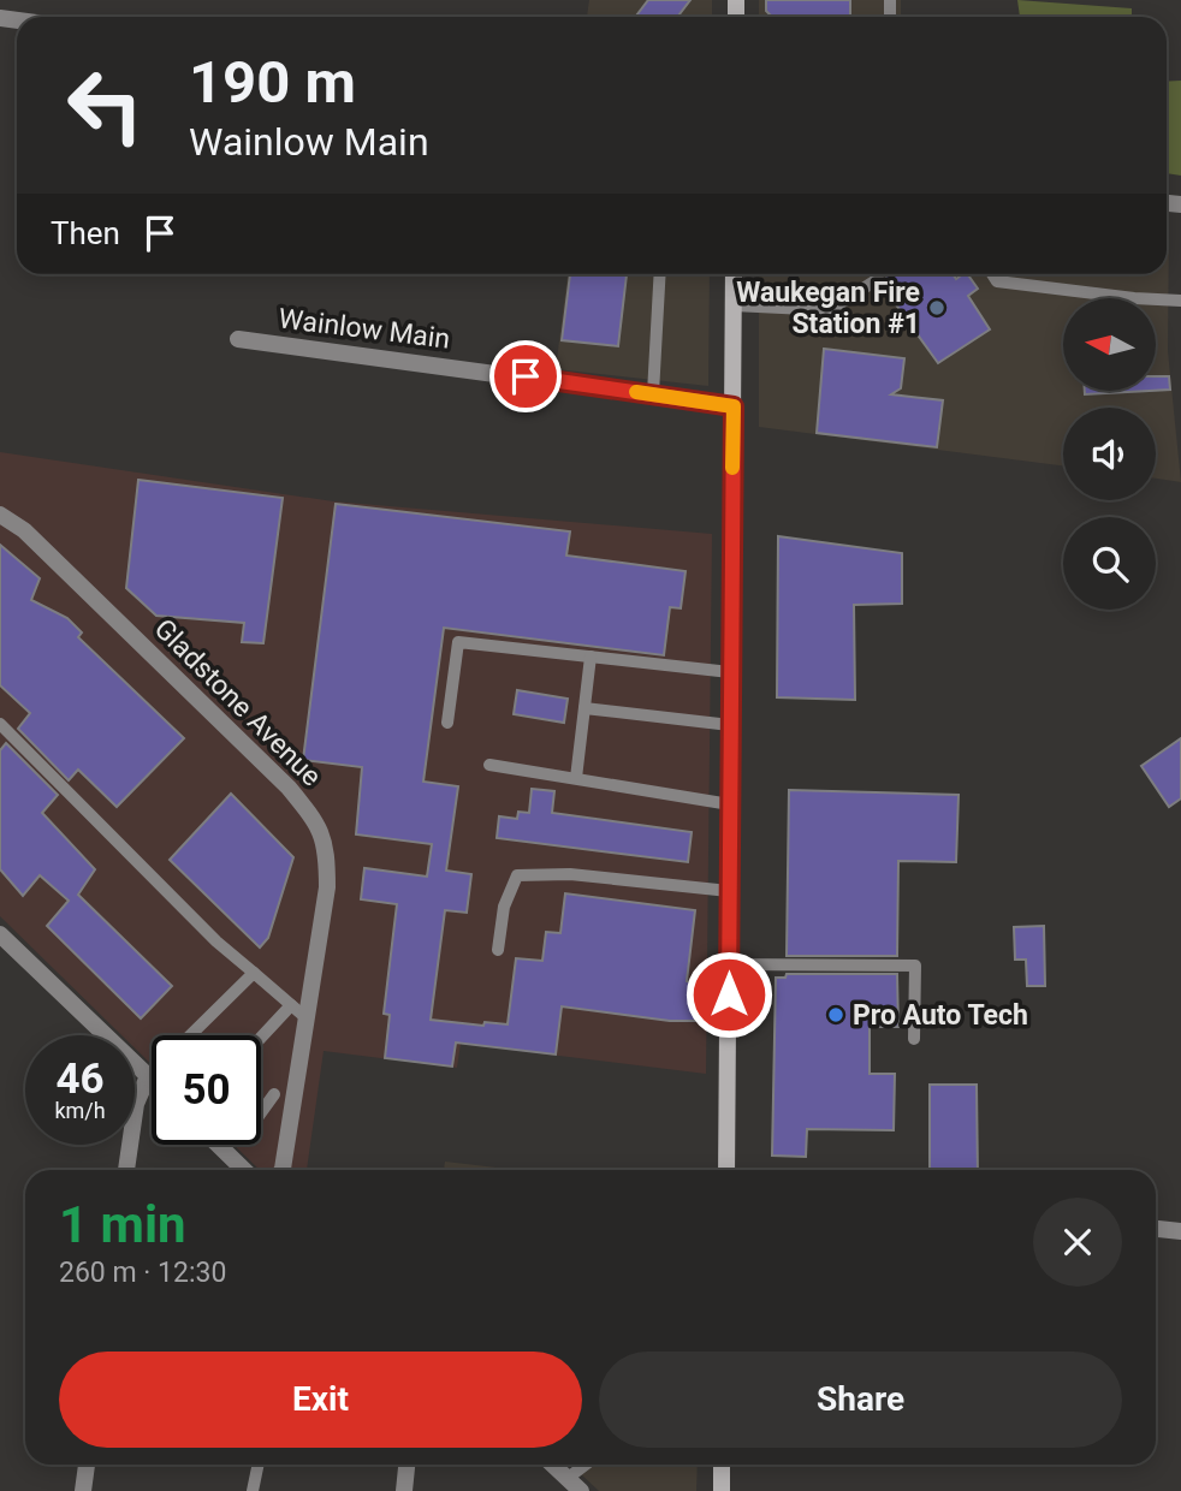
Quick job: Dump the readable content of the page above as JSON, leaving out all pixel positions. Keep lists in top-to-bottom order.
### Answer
{
  "streets": {
    "street": ["Wainlow Main", "Gladstone Avenue"]
  },
  "places": ["Waukegan Fire Station #1", "Pro Auto Tech"],
  "north": "left",
  "page": {
    "turn": ["190 m", "Wainlow Main"],
    "then": "Then",
    "speed": "46 km/h",
    "limit": "50",
    "heading": ["1 min", "260 m · 12:30"],
    "buttons": ["Exit", "Share"]
  }
}
